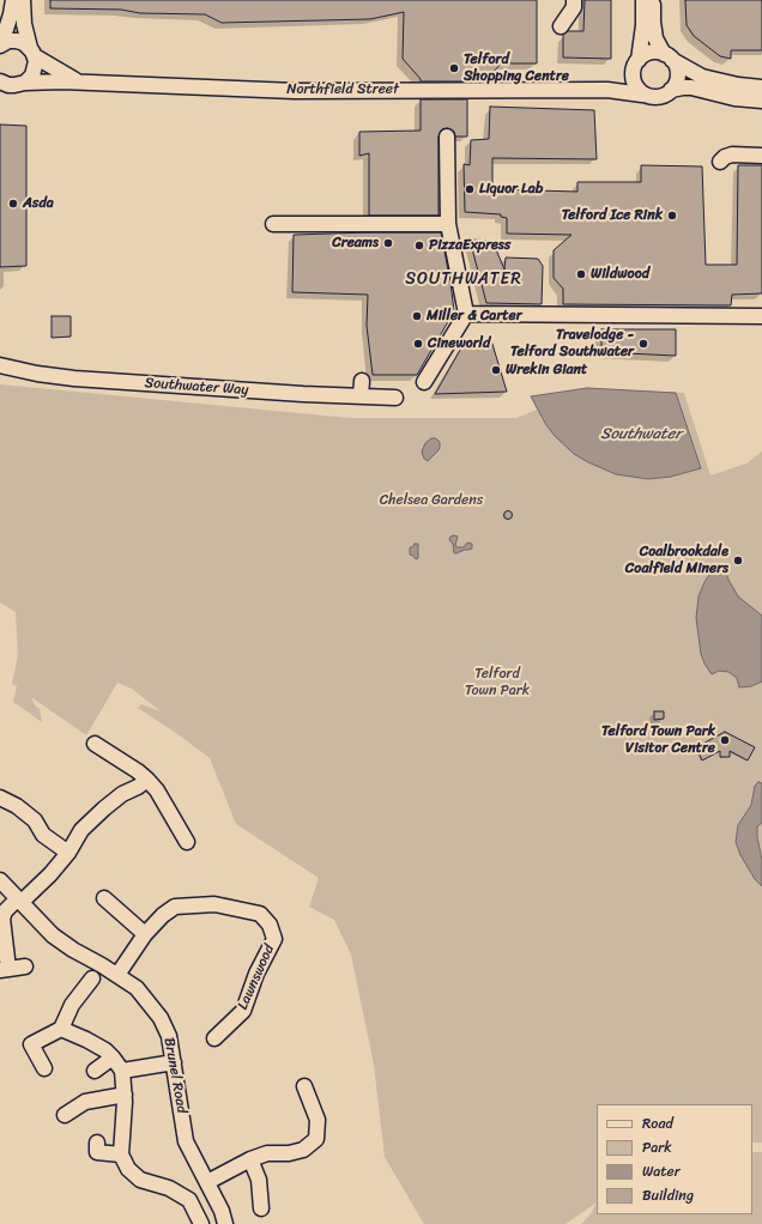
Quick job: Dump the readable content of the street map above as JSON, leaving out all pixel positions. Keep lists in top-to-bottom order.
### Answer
{
  "streets": {
    "street": [
      "Northfield Street",
      "Southwater Way",
      "Lawnswood",
      "Brunel Road"
    ]
  },
  "crossings": [
    ["Lawnswood", "Brunel Road"]
  ],
  "districts": ["SOUTHWATER"],
  "water": ["Southwater"],
  "parks": ["Chelsea Gardens", "Telford Town Park"],
  "places": [
    "Telford Shopping Centre",
    "Liquor Lab",
    "Asda",
    "Telford Ice Rink",
    "Creams",
    "PizzaExpress",
    "Wildwood",
    "Miller & Carter",
    "Cineworld",
    "Travelodge - Telford Southwater",
    "Wrekin Giant",
    "Coalbrookdale Coalfield Miners",
    "Telford Town Park Visitor Centre"
  ],
  "legend": [
    "Road",
    "Park",
    "Water",
    "Building"
  ]
}
